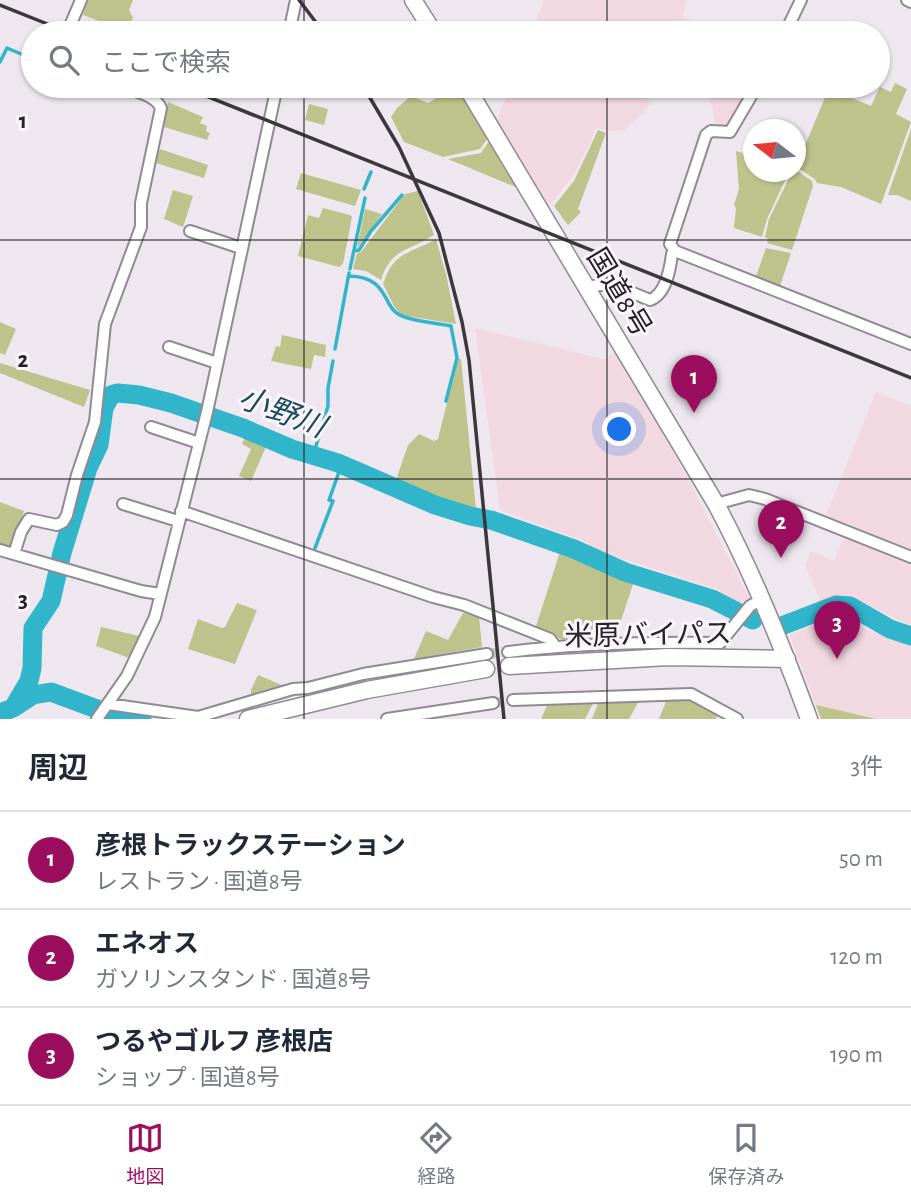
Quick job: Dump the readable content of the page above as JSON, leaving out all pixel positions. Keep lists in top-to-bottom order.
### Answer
{
  "streets": {
    "highway": ["国道8号", "米原バイパス"]
  },
  "crossings": [
    ["国道8号", "米原バイパス"]
  ],
  "water": ["小野川"],
  "north": "left",
  "page": {
    "search": "ここで検索",
    "pins": ["1", "2", "3"],
    "heading": ["周辺", "3件"],
    "list": [
      {
        "mark": "1",
        "name": "彦根トラックステーション",
        "note": "レストラン · 国道8号",
        "value": "50 m"
      },
      {
        "mark": "2",
        "name": "エネオス",
        "note": "ガソリンスタンド · 国道8号",
        "value": "120 m"
      },
      {
        "mark": "3",
        "name": "つるやゴルフ 彦根店",
        "note": "ショップ · 国道8号",
        "value": "190 m"
      }
    ],
    "nav": ["地図", "経路", "保存済み"]
  },
  "grid": {
    "rows": ["1", "2", "3"]
  }
}
